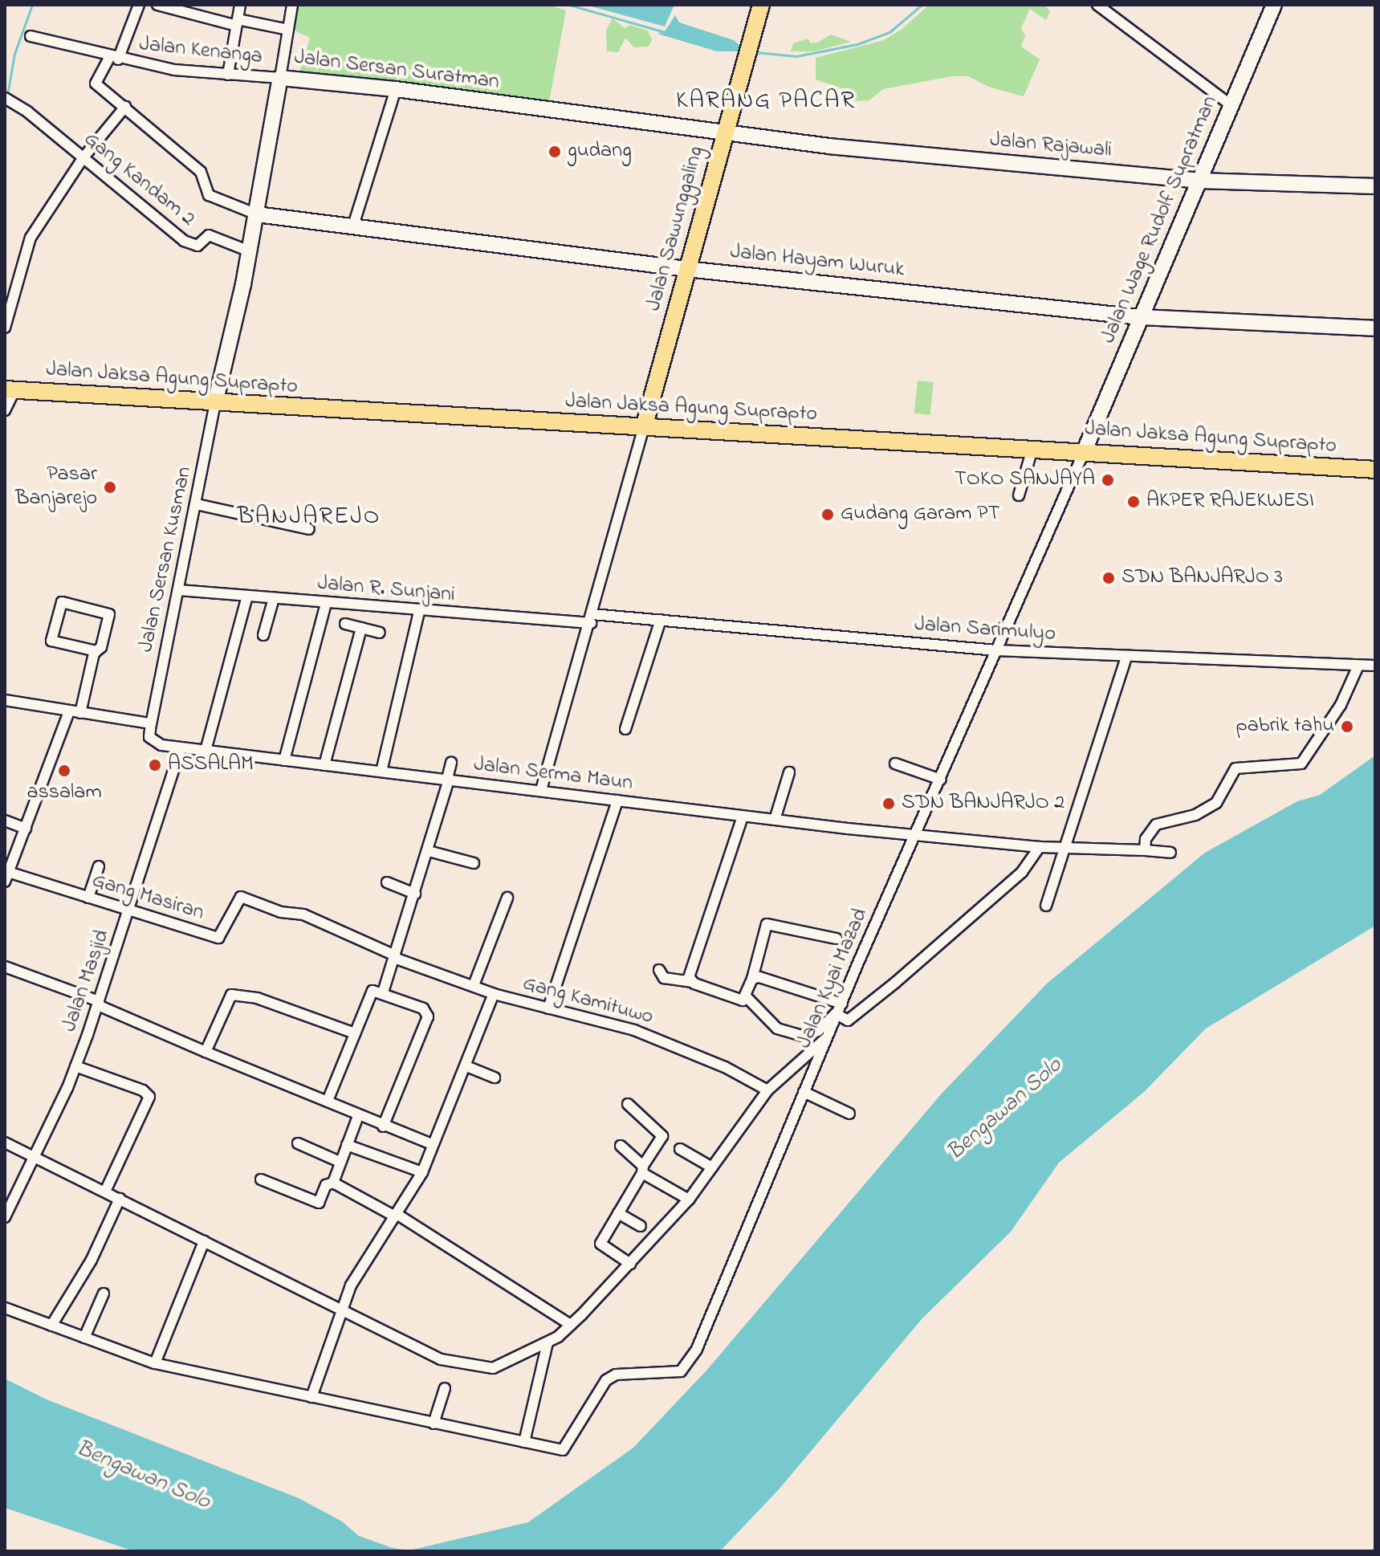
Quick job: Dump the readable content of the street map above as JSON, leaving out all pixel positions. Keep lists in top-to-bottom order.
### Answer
{
  "streets": {
    "main road": [
      "Jalan Sersan Suratman",
      "Jalan Rajawali",
      "Jalan Wage Rudolf Supratman",
      "Jalan Sawunggaling",
      "Jalan Hayam Wuruk",
      "Jalan Jaksa Agung Suprapto"
    ],
    "street": [
      "Jalan Kenanga",
      "Gang Kandam 2",
      "Jalan Sersan Kusman",
      "Jalan R. Sunjani",
      "Jalan Sarimulyo",
      "Jalan Serma Maun",
      "Gang Masiran",
      "Jalan Kyai Mazad",
      "Jalan Masjid",
      "Gang Kamituwo"
    ]
  },
  "crossings": [
    ["Jalan Kenanga", "Jalan Sersan Suratman"],
    ["Jalan Sersan Suratman", "Jalan Rajawali"],
    ["Jalan Sersan Suratman", "Gang Kandam 2"],
    ["Jalan Sersan Suratman", "Jalan Sawunggaling"],
    ["Jalan Sersan Suratman", "Jalan Hayam Wuruk"],
    ["Jalan Sersan Suratman", "Jalan Jaksa Agung Suprapto"],
    ["Jalan Sersan Suratman", "Jalan Sersan Kusman"],
    ["Jalan Rajawali", "Jalan Wage Rudolf Supratman"],
    ["Jalan Rajawali", "Jalan Sawunggaling"],
    ["Jalan Wage Rudolf Supratman", "Jalan Hayam Wuruk"],
    ["Jalan Wage Rudolf Supratman", "Jalan Jaksa Agung Suprapto"],
    ["Jalan Wage Rudolf Supratman", "Jalan Kyai Mazad"],
    ["Jalan Sawunggaling", "Jalan Hayam Wuruk"],
    ["Jalan Sawunggaling", "Jalan Jaksa Agung Suprapto"],
    ["Jalan Jaksa Agung Suprapto", "Jalan Sersan Kusman"],
    ["Jalan Jaksa Agung Suprapto", "Jalan Kyai Mazad"],
    ["Jalan Sersan Kusman", "Jalan R. Sunjani"],
    ["Jalan Sersan Kusman", "Jalan Serma Maun"],
    ["Jalan R. Sunjani", "Jalan Sarimulyo"],
    ["Jalan Sarimulyo", "Jalan Kyai Mazad"],
    ["Jalan Serma Maun", "Jalan Kyai Mazad"],
    ["Jalan Serma Maun", "Jalan Masjid"],
    ["Gang Masiran", "Jalan Masjid"],
    ["Gang Masiran", "Gang Kamituwo"]
  ],
  "districts": ["KARANG PACAR", "BANJAREJO"],
  "water": ["Bengawan Solo"],
  "places": [
    "gudang",
    "TOKO SANJAYA",
    "Pasar Banjarejo",
    "AKPER RAJEKWESI",
    "Gudang Garam PT",
    "SDN BANJARJO 3",
    "pabrik tahu",
    "ASSALAM",
    "assalam",
    "SDN BANJARJO 2"
  ]
}
